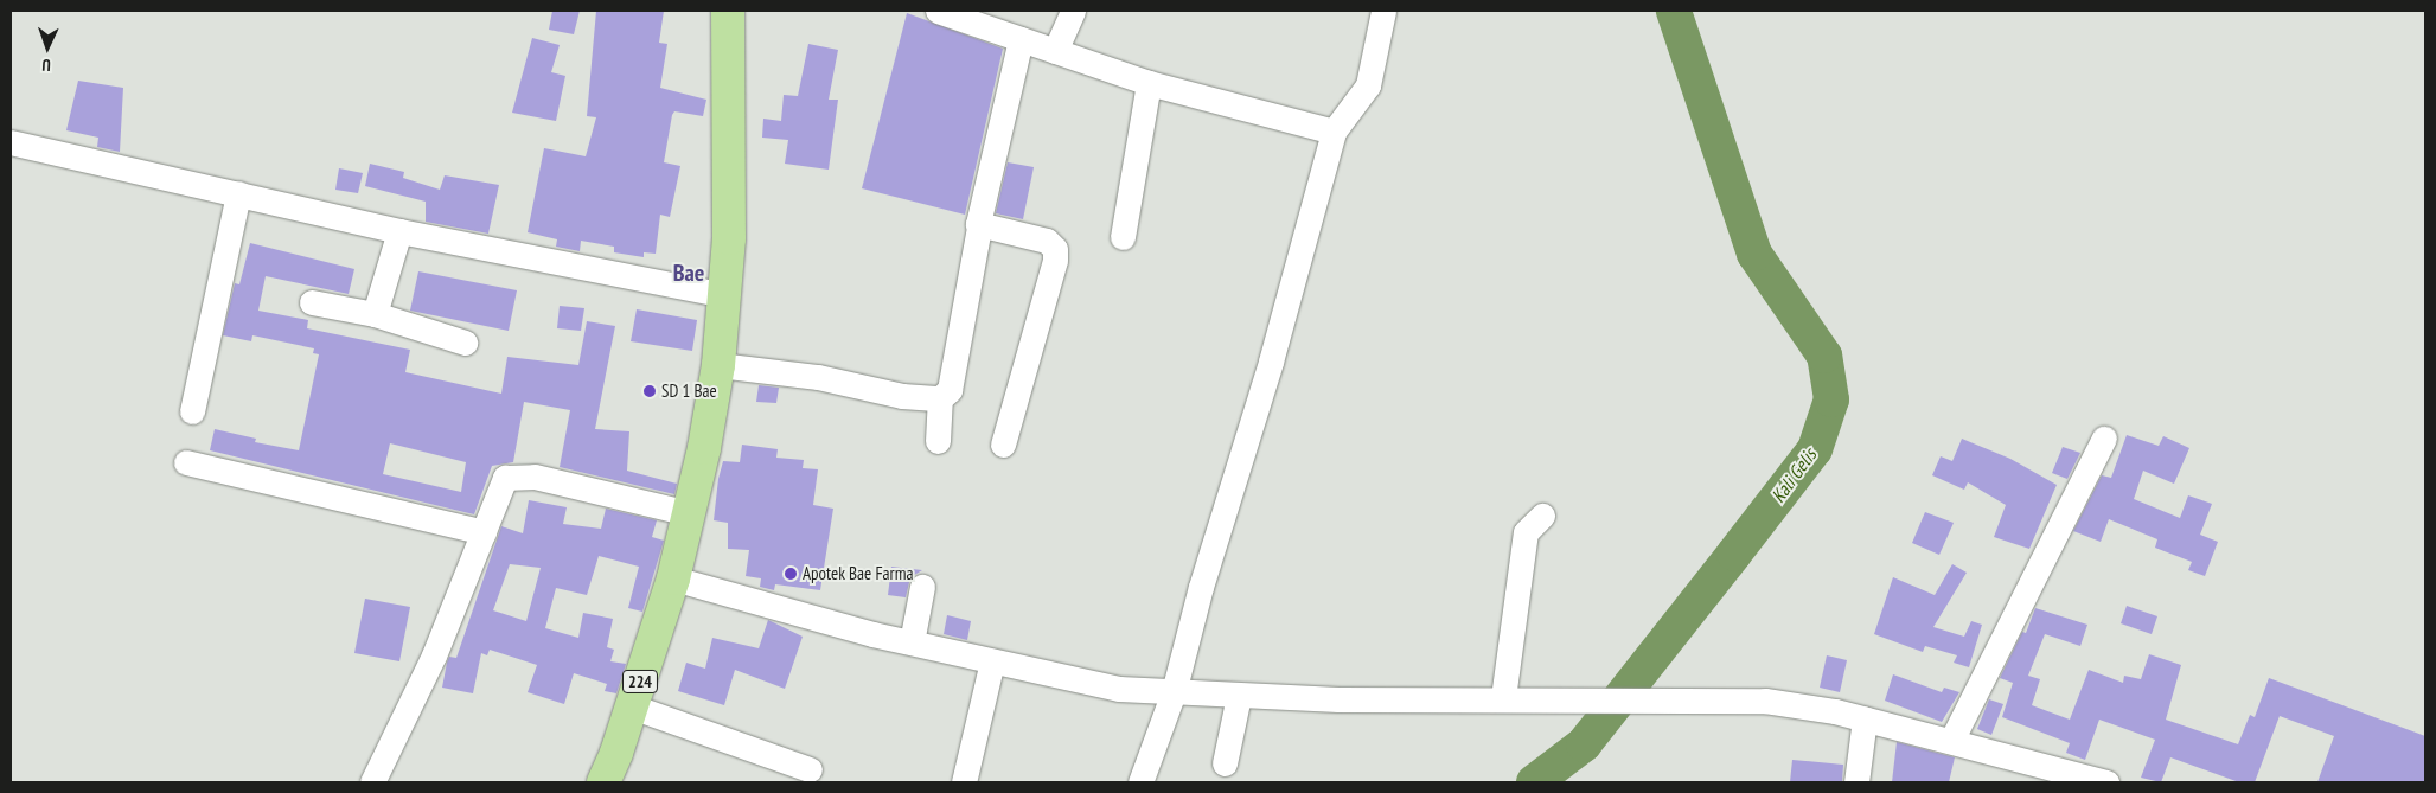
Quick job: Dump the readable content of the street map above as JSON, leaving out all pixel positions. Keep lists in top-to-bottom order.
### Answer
{
  "streets": {
    "main road": ["224"]
  },
  "districts": ["Bae"],
  "water": ["Kali Gelis"],
  "places": ["SD 1 Bae", "Apotek Bae Farma"],
  "north": "bottom"
}
